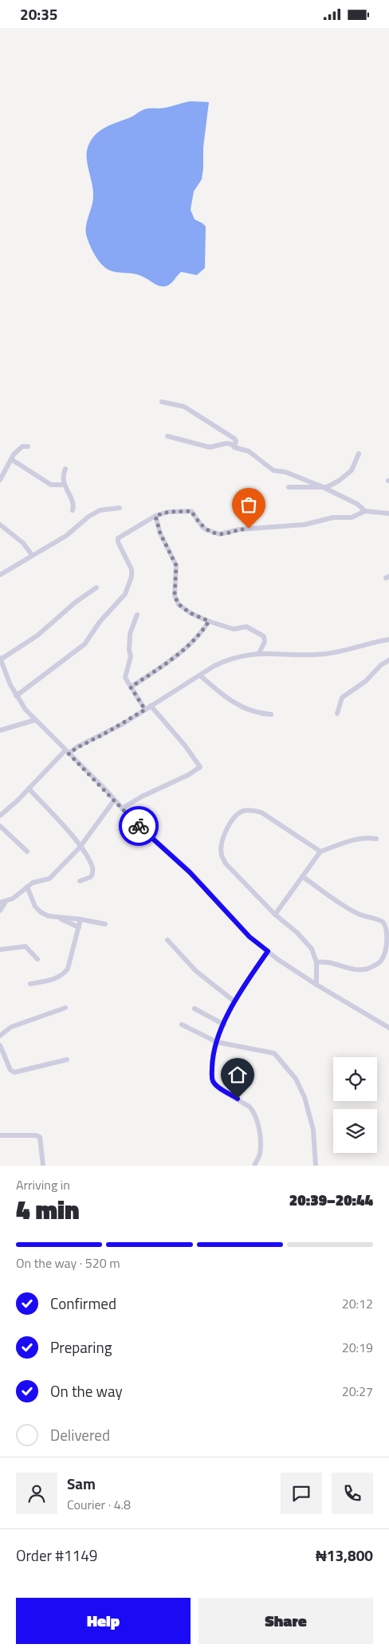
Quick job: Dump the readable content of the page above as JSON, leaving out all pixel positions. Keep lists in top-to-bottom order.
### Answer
{
  "page": {
    "status": "20:35",
    "heading": ["4 min", "Arriving in", "20:39–20:44"],
    "panel": [
      "Sam",
      "Courier · 4.8",
      "Order #1149",
      "₦13,800"
    ],
    "bar": "On the way · 520 m",
    "list": [
      ["Confirmed", "20:12"],
      ["Preparing", "20:19"],
      ["On the way", "20:27"],
      "Delivered"
    ],
    "buttons": ["Help", "Share"]
  }
}
